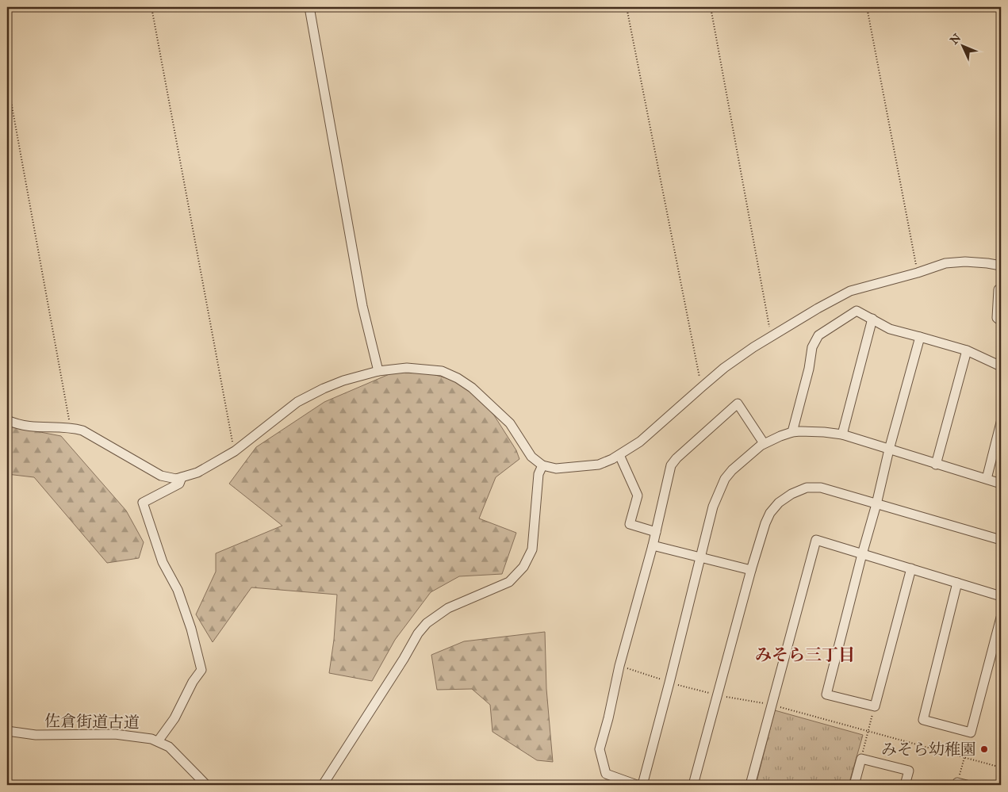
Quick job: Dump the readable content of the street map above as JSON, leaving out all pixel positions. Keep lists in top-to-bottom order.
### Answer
{
  "streets": {
    "street": ["佐倉街道古道"]
  },
  "districts": ["みそら三丁目"],
  "places": ["みそら幼稚園"],
  "north": "top left"
}
